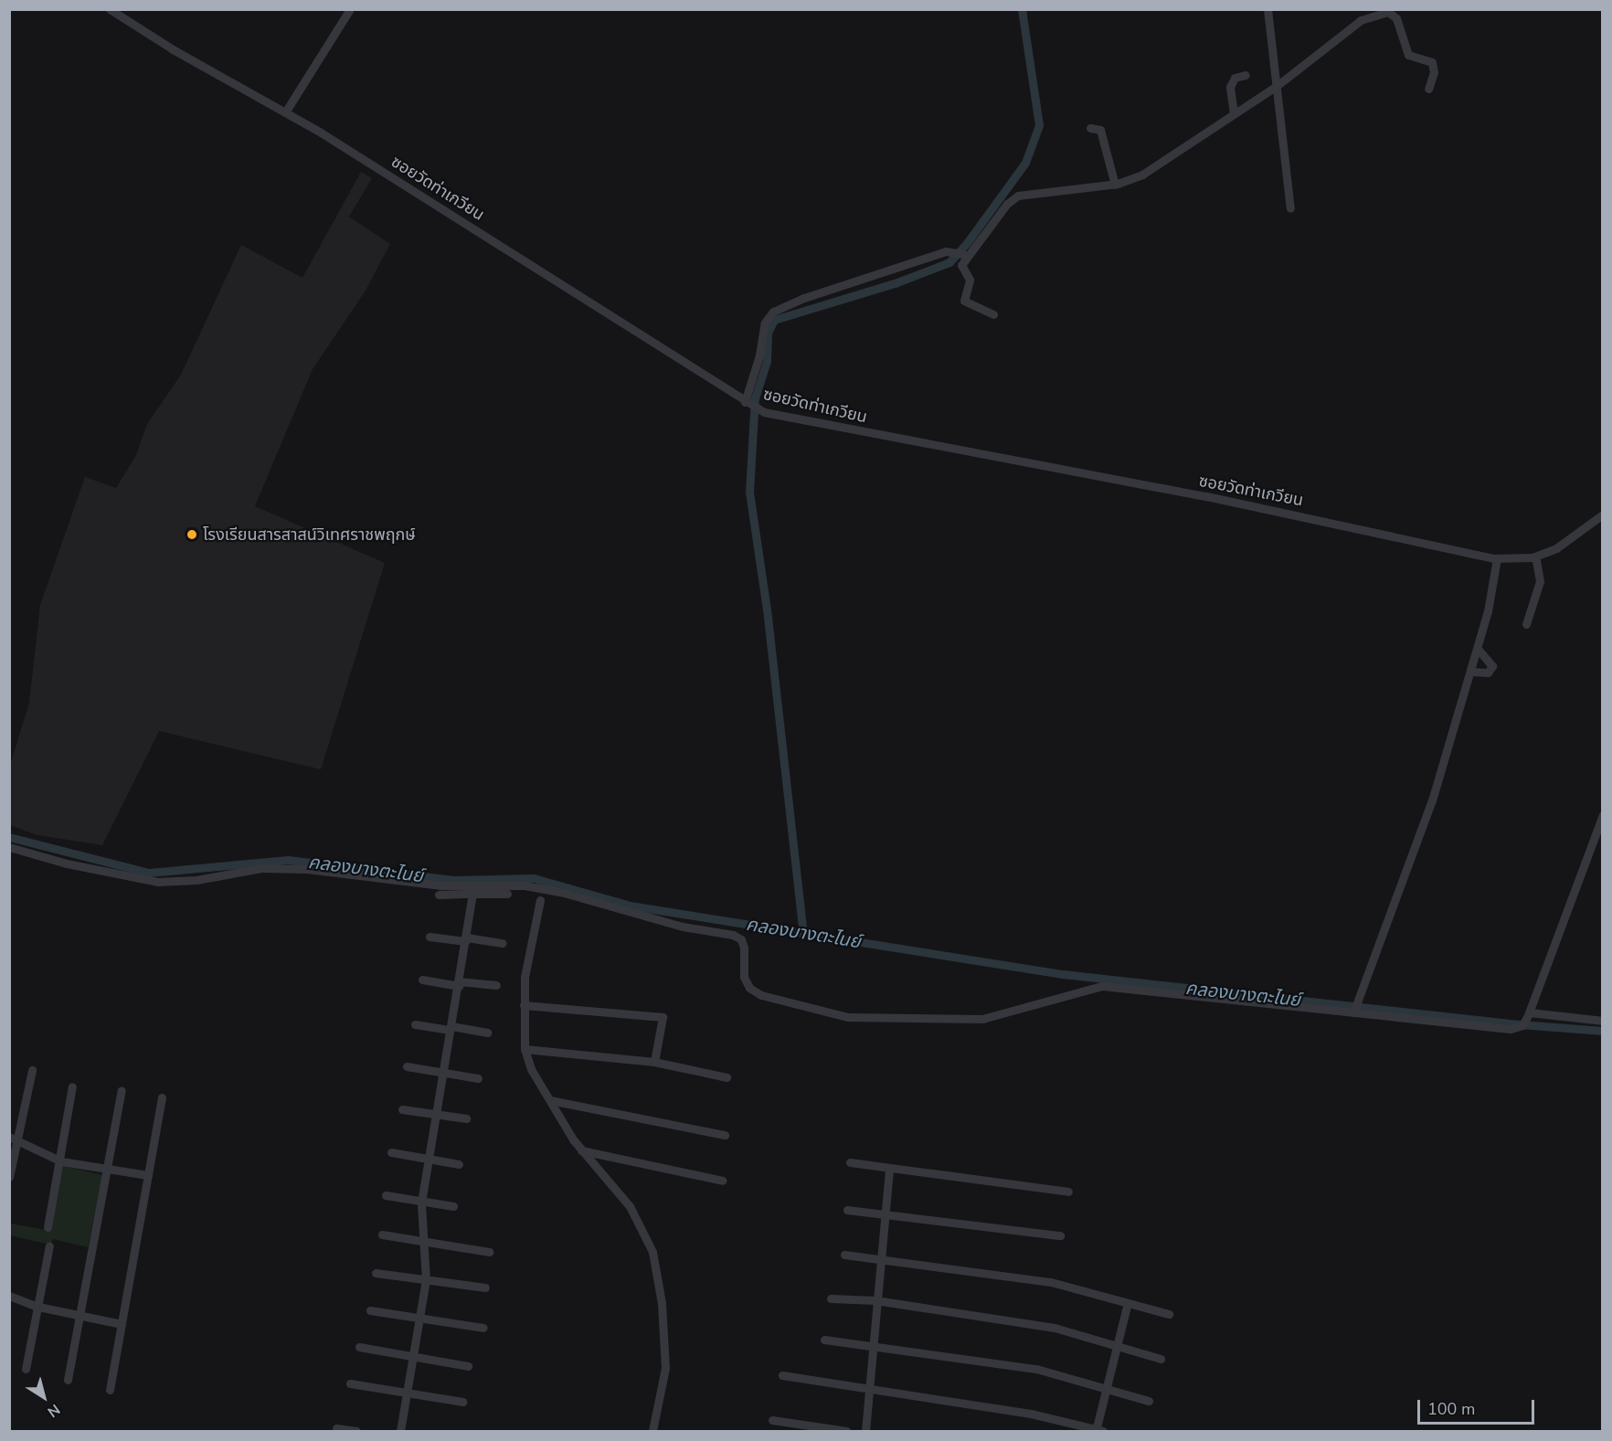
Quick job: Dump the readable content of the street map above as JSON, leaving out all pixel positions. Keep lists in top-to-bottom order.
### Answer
{
  "streets": {
    "street": ["ซอยวัดท่าเกวียน"]
  },
  "water": ["คลองบางตะไนย์"],
  "places": ["โรงเรียนสารสาสน์วิเทศราชพฤกษ์"],
  "scale_bar": "100 m",
  "north": "bottom right"
}
